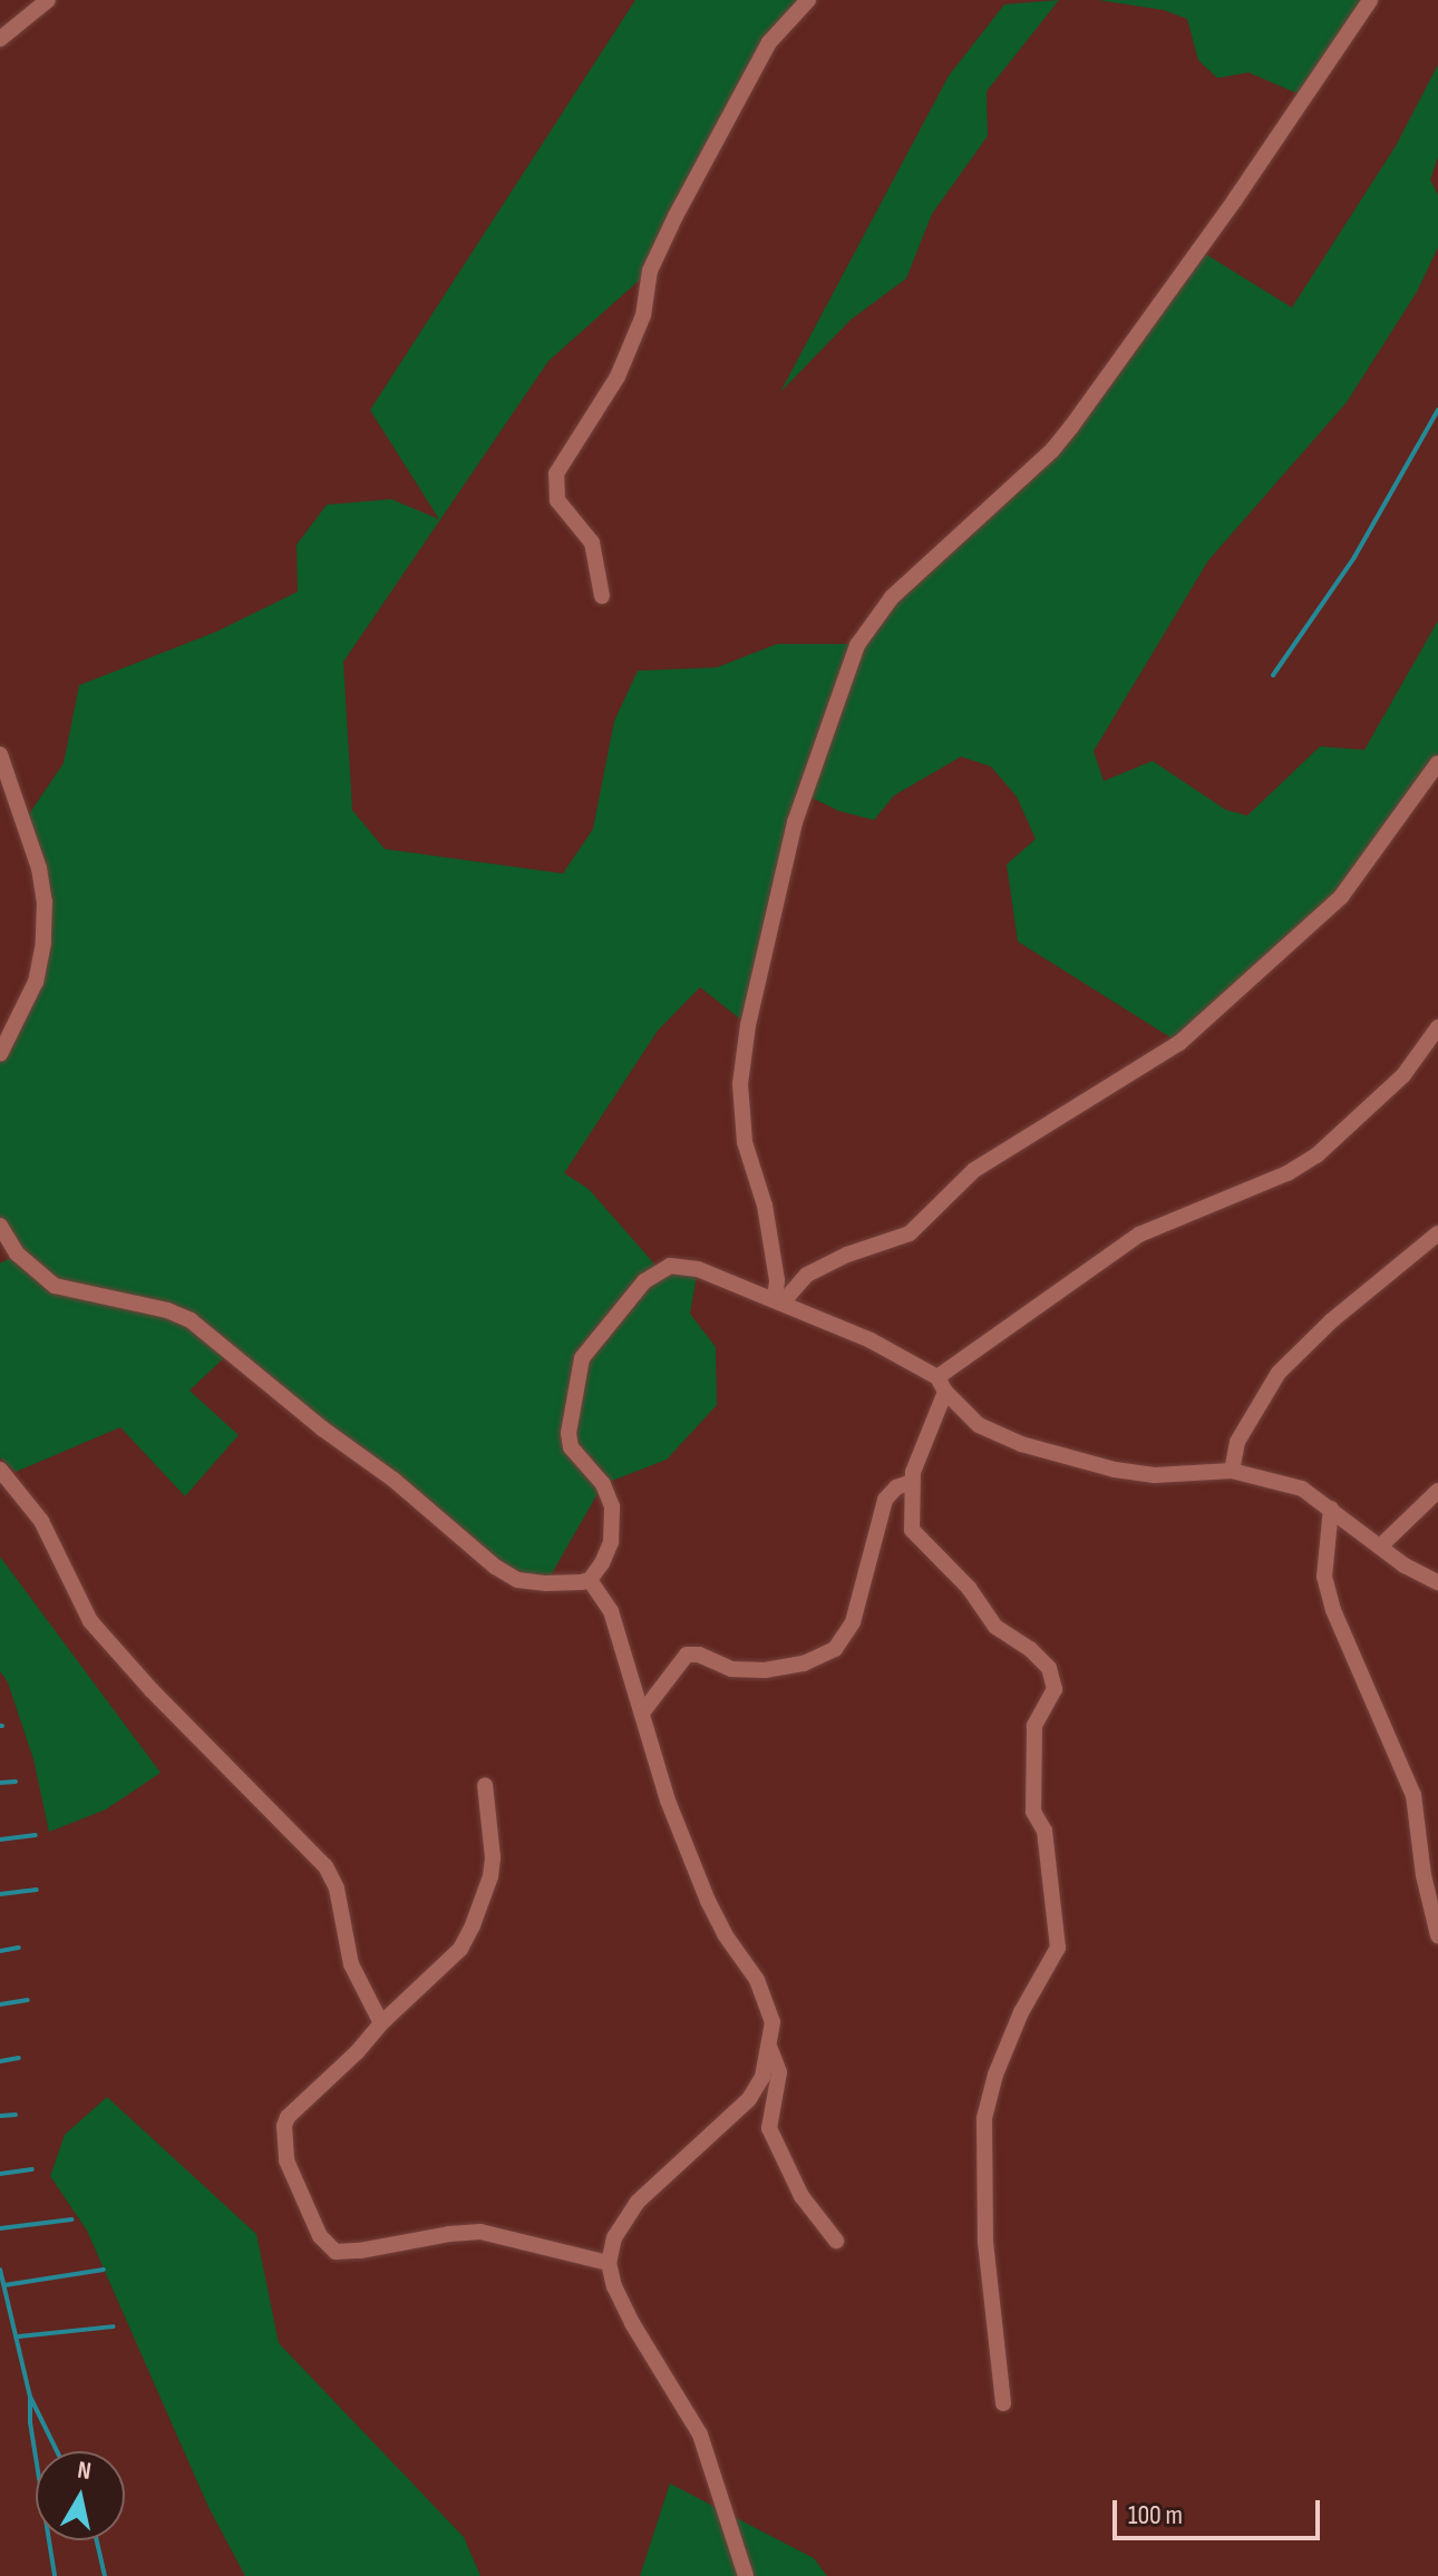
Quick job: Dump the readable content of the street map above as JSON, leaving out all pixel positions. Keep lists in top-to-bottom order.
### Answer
{
  "scale_bar": "100 m",
  "north": "top"
}
